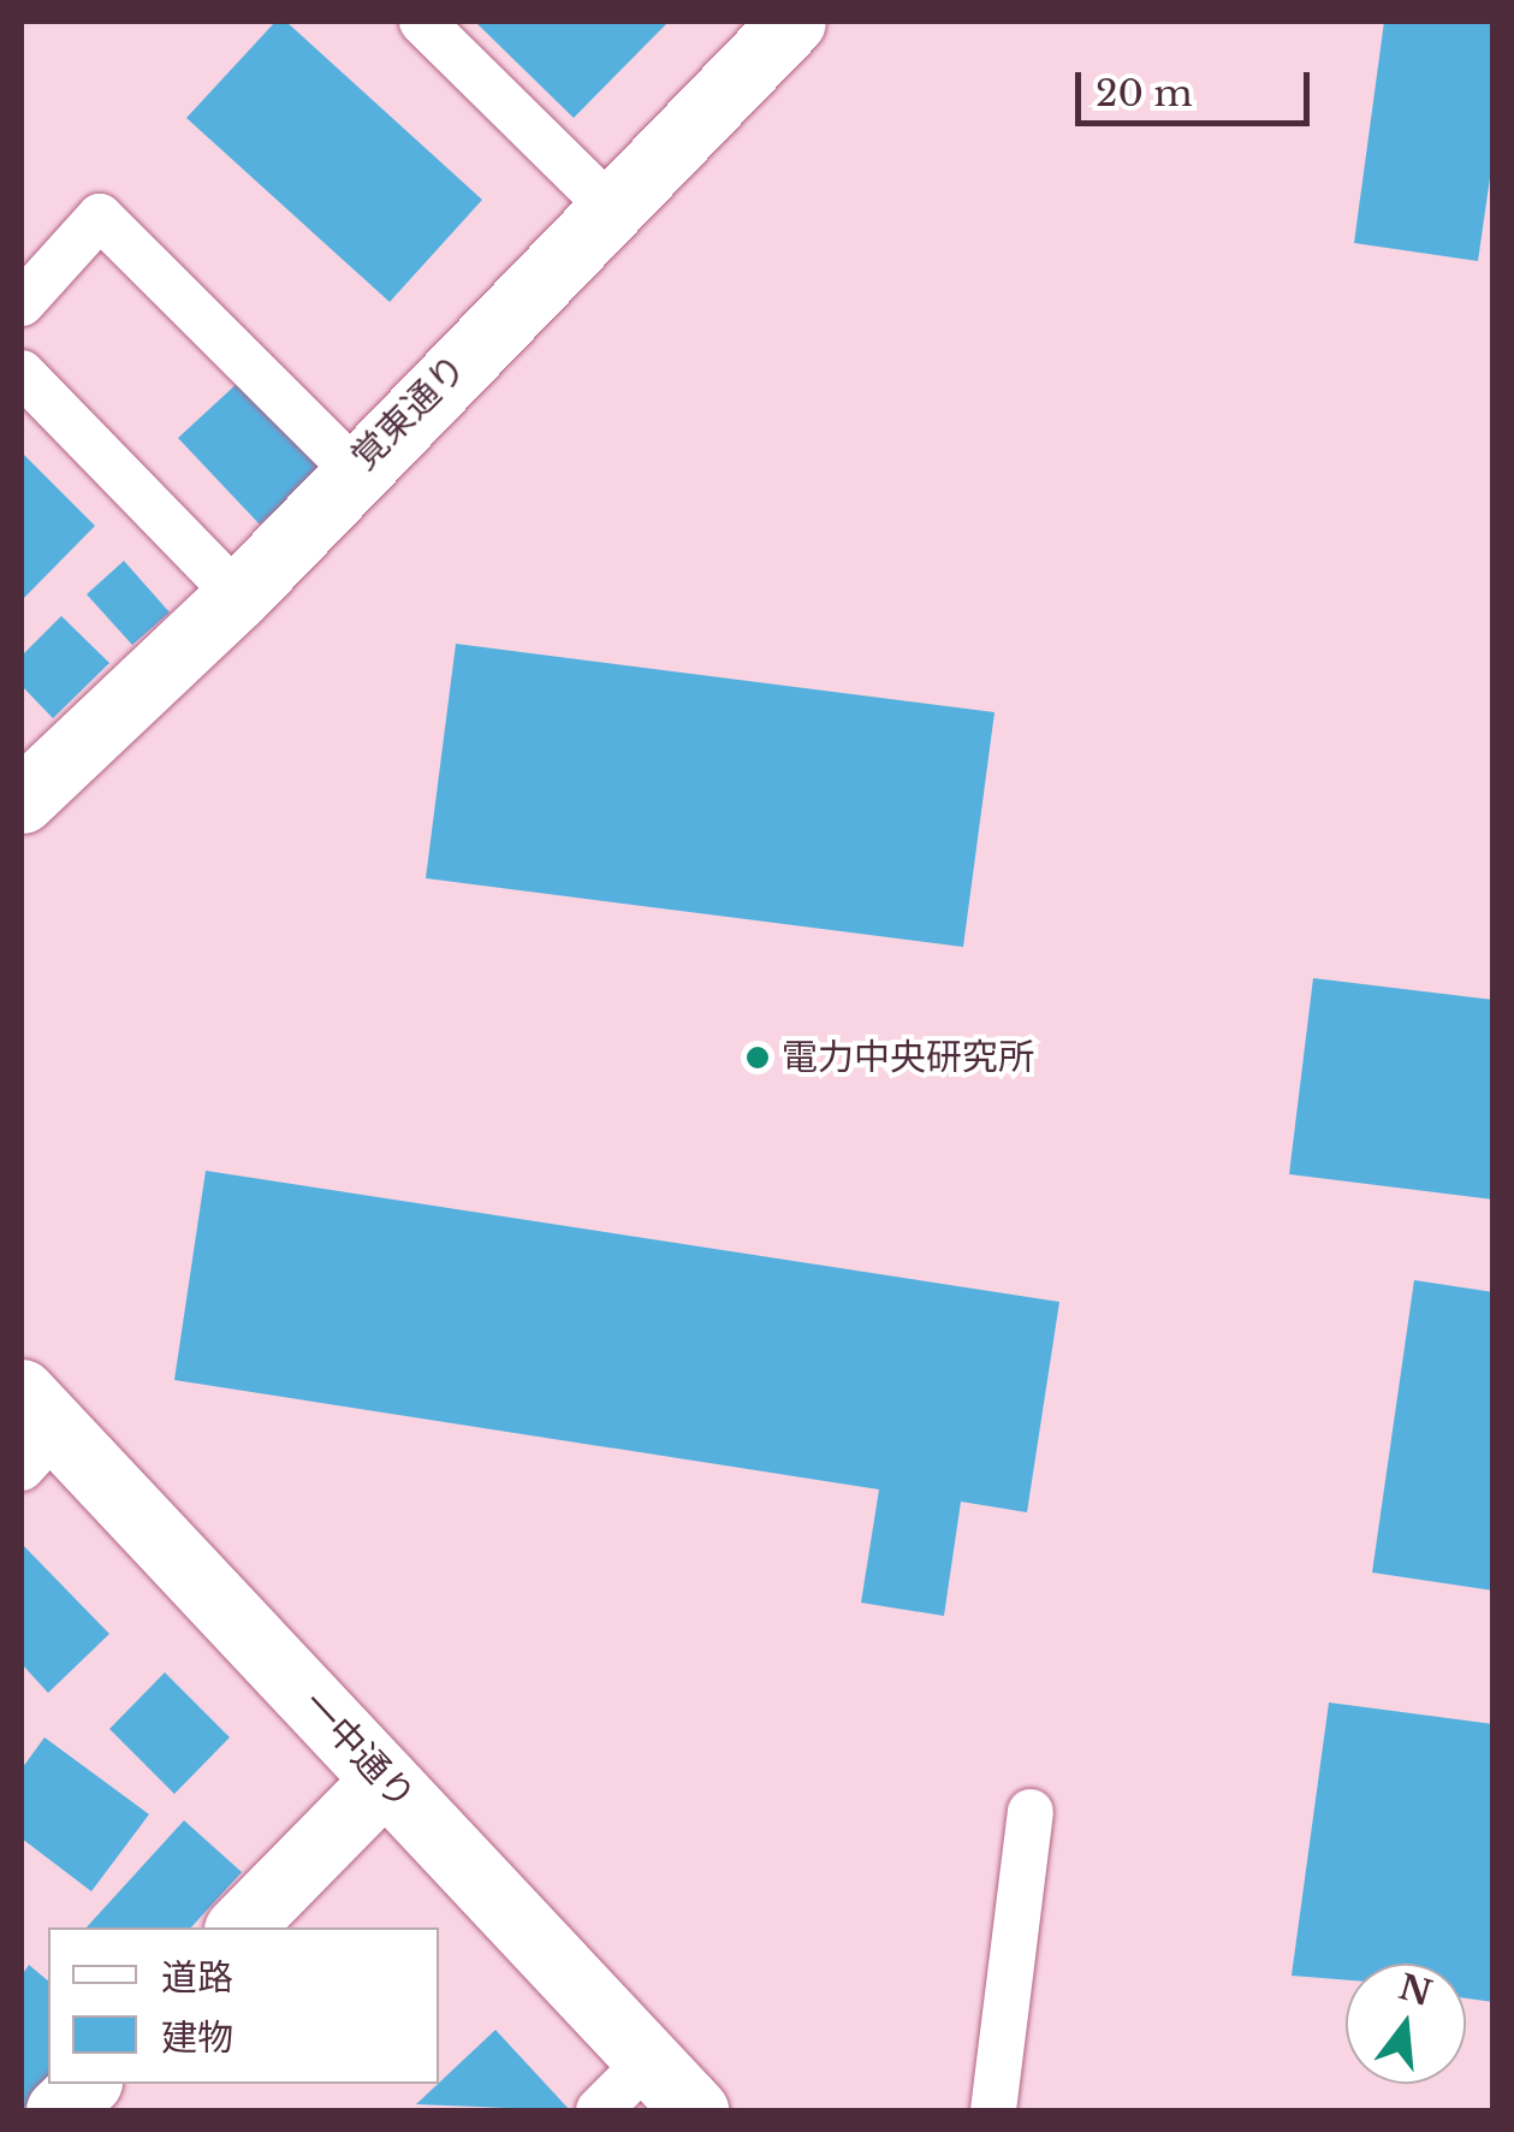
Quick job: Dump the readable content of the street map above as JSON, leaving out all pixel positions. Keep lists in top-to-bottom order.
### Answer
{
  "streets": {
    "street": ["覚東通り", "一中通り"]
  },
  "places": ["電力中央研究所"],
  "legend": ["道路", "建物"],
  "scale_bar": "20 m",
  "north": "top"
}
